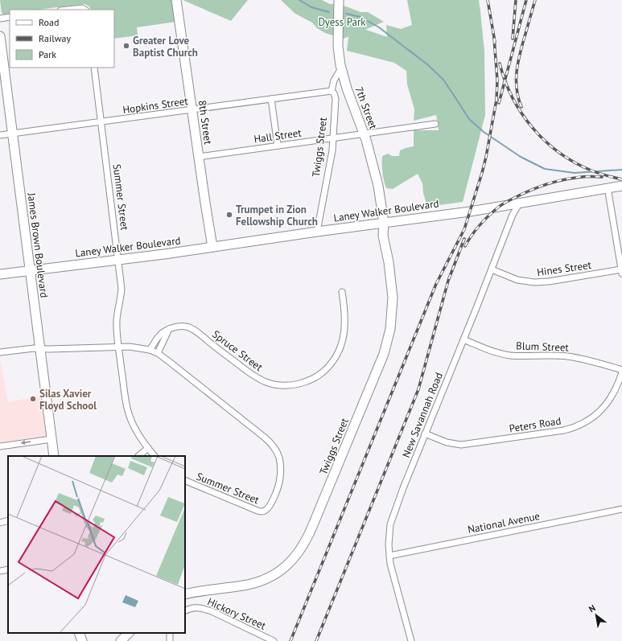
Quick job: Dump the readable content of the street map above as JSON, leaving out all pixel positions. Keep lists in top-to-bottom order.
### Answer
{
  "streets": {
    "main road": [
      "7th Street",
      "8th Street",
      "Twiggs Street",
      "Laney Walker Boulevard",
      "James Brown Boulevard"
    ],
    "street": [
      "Hopkins Street",
      "Hall Street",
      "Summer Street",
      "Hines Street",
      "Blum Street",
      "Spruce Street",
      "New Savannah Road",
      "Peters Road",
      "National Avenue",
      "Hickory Street"
    ]
  },
  "crossings": [
    ["Hopkins Street", "8th Street"],
    ["Hopkins Street", "Twiggs Street"],
    ["Hopkins Street", "Summer Street"],
    ["Hopkins Street", "James Brown Boulevard"],
    ["7th Street", "Hall Street"],
    ["7th Street", "Twiggs Street"],
    ["7th Street", "Laney Walker Boulevard"],
    ["8th Street", "Hall Street"],
    ["8th Street", "Laney Walker Boulevard"],
    ["Hall Street", "Twiggs Street"],
    ["Twiggs Street", "Laney Walker Boulevard"],
    ["Summer Street", "Laney Walker Boulevard"],
    ["Laney Walker Boulevard", "James Brown Boulevard"],
    ["Laney Walker Boulevard", "New Savannah Road"],
    ["Hines Street", "New Savannah Road"],
    ["Blum Street", "New Savannah Road"],
    ["New Savannah Road", "Peters Road"],
    ["New Savannah Road", "National Avenue"]
  ],
  "parks": ["Dyess Park"],
  "places": ["Greater Love Baptist Church", "Trumpet in Zion Fellowship Church", "Silas Xavier Floyd School"],
  "legend": ["Road", "Railway", "Park"],
  "north": "top left"
}
